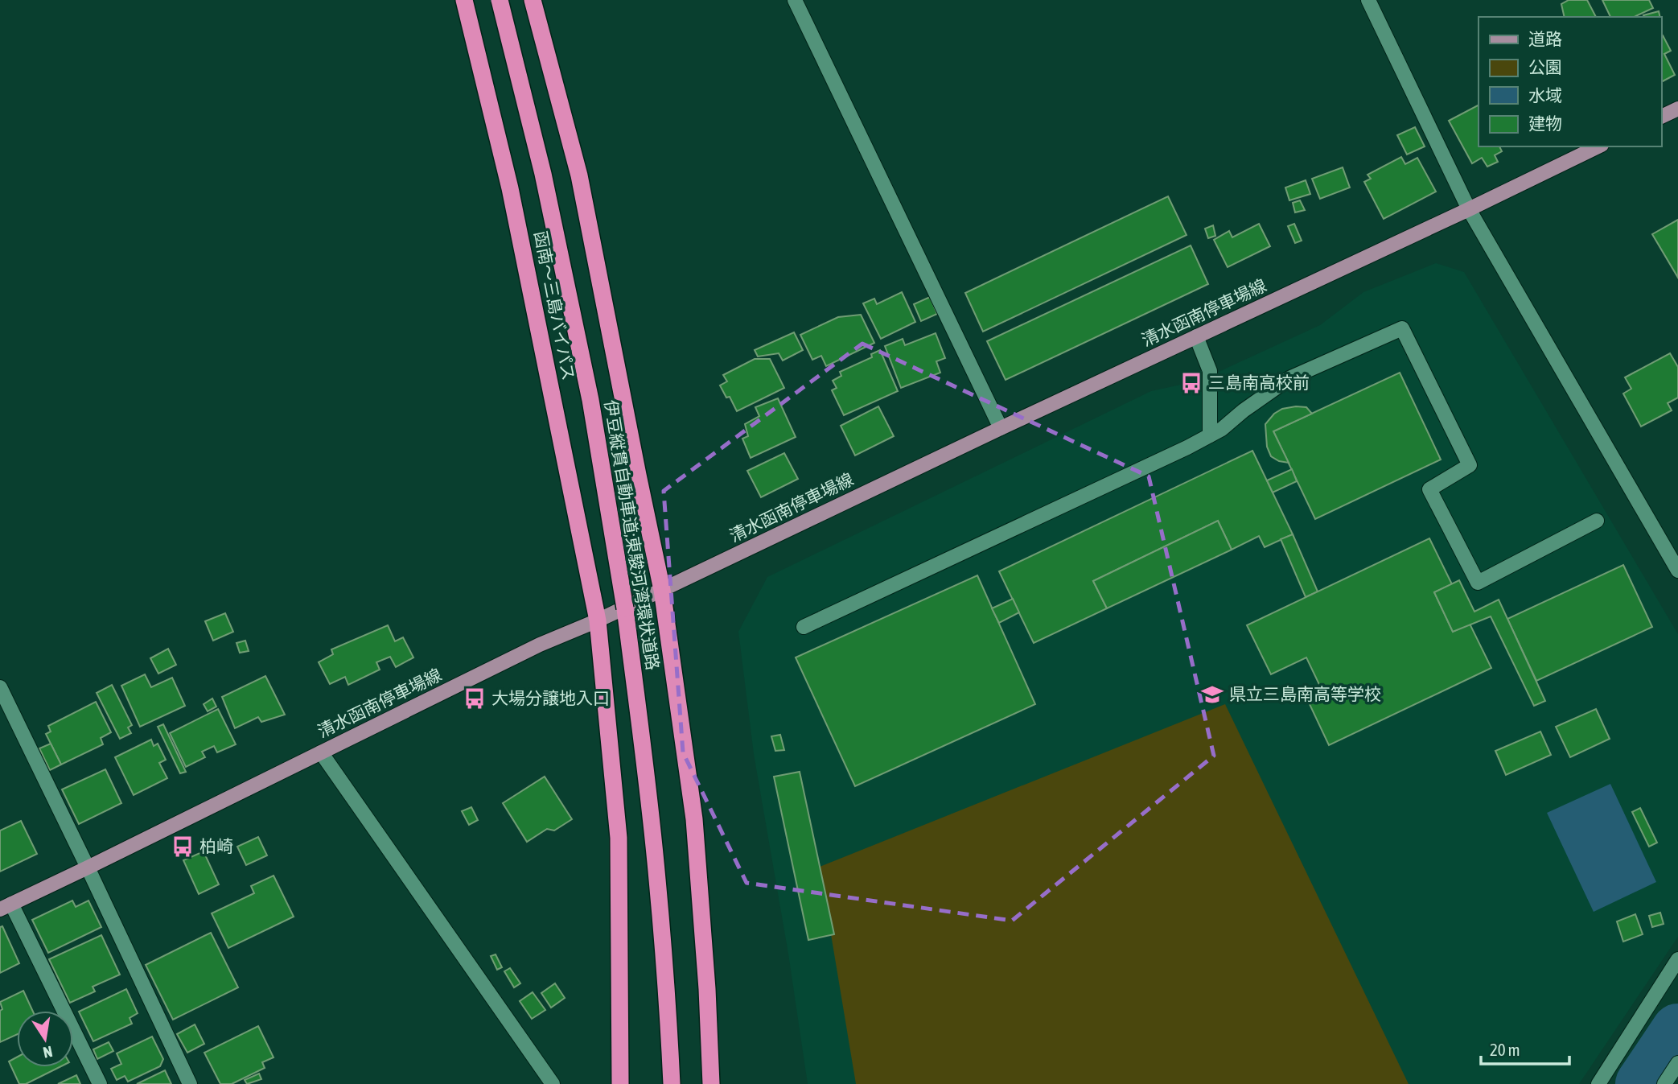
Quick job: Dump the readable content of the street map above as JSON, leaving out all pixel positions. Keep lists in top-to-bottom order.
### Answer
{
  "streets": {
    "highway": ["函南～三島バイパス", "伊豆縦貫自動車道;東駿河湾環状道路"],
    "main road": ["清水函南停車場線"]
  },
  "crossings": [
    ["函南～三島バイパス", "清水函南停車場線"]
  ],
  "places": {
    "bus stop": ["三島南高校前", "大場分譲地入口", "柏崎"],
    "school or university": ["県立三島南高等学校"]
  },
  "legend": [
    "道路",
    "公園",
    "水域",
    "建物"
  ],
  "scale_bar": "20 m",
  "north": "bottom"
}
